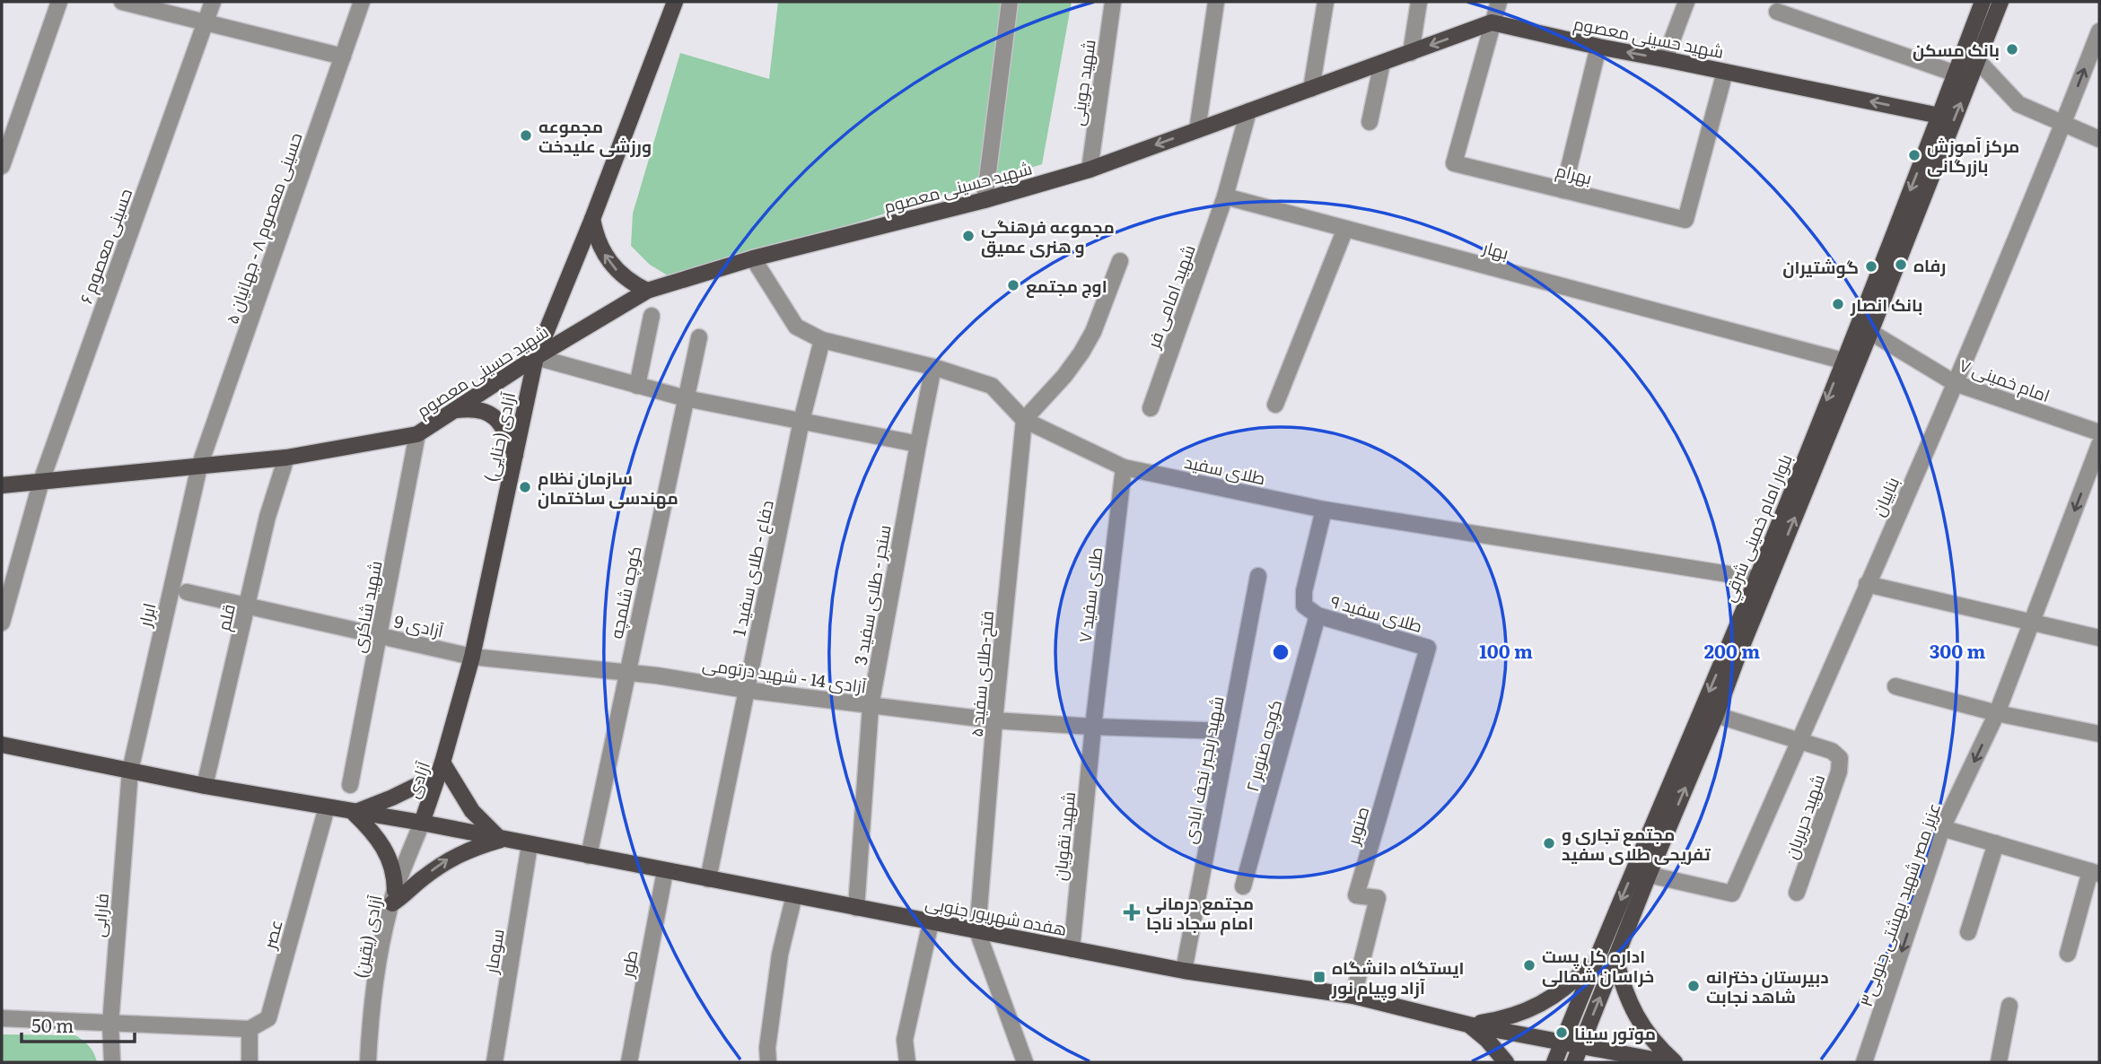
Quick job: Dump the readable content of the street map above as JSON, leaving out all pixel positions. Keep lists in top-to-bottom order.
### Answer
{
  "streets": {
    "main road": [
      "شهید حسینی معصوم",
      "آزادی (حنایی)",
      "بلوار امام خمینی شرقي",
      "آزادی",
      "هفده شهریور جنوبی"
    ],
    "street": [
      "شهید جوینی",
      "بهرام",
      "حسینی معصوم ۸ - جهانیان ۵",
      "حسینی معصوم ۶",
      "بهار",
      "شهید امامی فر",
      "امام خمینی ۷",
      "طلای سفید",
      "بناییان",
      "دفاع - طلای سفید 1",
      "کوچه شلمچه",
      "سنجر - طلای سفید 3",
      "طلای سفید ۷",
      "شهید شاکری",
      "طلای سفید ۹",
      "ابرار",
      "قلم",
      "آزادی 9",
      "فتح-طلای سفید ۵",
      "آزادی 14 - شهید درتومی",
      "کوچه صنوبر ۲",
      "شهید رنجبر نجف ابادی",
      "شهید حریریان",
      "صنوبر",
      "شهید نقویان",
      "عزیز مصر شهید بهشتی جنوبی۳",
      "فارابی",
      "عصر",
      "آزادی (یقین)",
      "سومار",
      "طور"
    ]
  },
  "crossings": [
    ["شهید حسینی معصوم", "شهید جوینی"],
    ["شهید حسینی معصوم", "بهرام"],
    ["شهید حسینی معصوم", "حسینی معصوم ۸ - جهانیان ۵"],
    ["شهید حسینی معصوم", "حسینی معصوم ۶"],
    ["شهید حسینی معصوم", "آزادی (حنایی)"],
    ["شهید حسینی معصوم", "طلای سفید"],
    ["شهید حسینی معصوم", "بلوار امام خمینی شرقي"],
    ["شهید حسینی معصوم", "شهید شاکری"],
    ["شهید حسینی معصوم", "ابرار"],
    ["شهید حسینی معصوم", "قلم"],
    ["حسینی معصوم ۸ - جهانیان ۵", "ابرار"],
    ["بهار", "شهید امامی فر"],
    ["بهار", "بلوار امام خمینی شرقي"],
    ["امام خمینی ۷", "بناییان"],
    ["امام خمینی ۷", "بلوار امام خمینی شرقي"],
    ["آزادی (حنایی)", "آزادی 9"],
    ["آزادی (حنایی)", "آزادی 14 - شهید درتومی"],
    ["آزادی (حنایی)", "آزادی"],
    ["طلای سفید", "بلوار امام خمینی شرقي"],
    ["طلای سفید", "دفاع - طلای سفید 1"],
    ["طلای سفید", "سنجر - طلای سفید 3"],
    ["طلای سفید", "طلای سفید ۷"],
    ["طلای سفید", "طلای سفید ۹"],
    ["طلای سفید", "فتح-طلای سفید ۵"],
    ["بناییان", "بلوار امام خمینی شرقي"],
    ["بناییان", "شهید حریریان"],
    ["بلوار امام خمینی شرقي", "هفده شهریور جنوبی"],
    ["دفاع - طلای سفید 1", "آزادی 14 - شهید درتومی"],
    ["دفاع - طلای سفید 1", "هفده شهریور جنوبی"],
    ["کوچه شلمچه", "آزادی 14 - شهید درتومی"],
    ["کوچه شلمچه", "هفده شهریور جنوبی"],
    ["سنجر - طلای سفید 3", "آزادی 14 - شهید درتومی"],
    ["سنجر - طلای سفید 3", "هفده شهریور جنوبی"],
    ["طلای سفید ۷", "آزادی 14 - شهید درتومی"],
    ["طلای سفید ۷", "شهید نقویان"],
    ["شهید شاکری", "آزادی 9"],
    ["طلای سفید ۹", "کوچه صنوبر ۲"],
    ["طلای سفید ۹", "صنوبر"],
    ["ابرار", "فارابی"],
    ["ابرار", "هفده شهریور جنوبی"],
    ["قلم", "آزادی 9"],
    ["قلم", "هفده شهریور جنوبی"],
    ["آزادی 9", "آزادی 14 - شهید درتومی"],
    ["فتح-طلای سفید ۵", "آزادی 14 - شهید درتومی"],
    ["فتح-طلای سفید ۵", "هفده شهریور جنوبی"],
    ["آزادی 14 - شهید درتومی", "شهید رنجبر نجف ابادی"],
    ["آزادی 14 - شهید درتومی", "شهید نقویان"],
    ["شهید رنجبر نجف ابادی", "هفده شهریور جنوبی"],
    ["آزادی", "هفده شهریور جنوبی"],
    ["آزادی", "آزادی (یقین)"],
    ["صنوبر", "هفده شهریور جنوبی"],
    ["شهید نقویان", "هفده شهریور جنوبی"],
    ["فارابی", "هفده شهریور جنوبی"],
    ["هفده شهریور جنوبی", "عصر"],
    ["هفده شهریور جنوبی", "آزادی (یقین)"],
    ["هفده شهریور جنوبی", "سومار"],
    ["هفده شهریور جنوبی", "طور"]
  ],
  "one_way": ["عزیز مصر شهید بهشتی جنوبی۳"],
  "places": {
    "other": [
      "بانک مسکن",
      "مجموعه ورزشی علیدخت",
      "مرکز آموزش بازرگانی",
      "مجموعه فرهنگی و هنری عمیق",
      "رفاه",
      "گوشتیران",
      "اوج مجتمع",
      "بانک انصار",
      "سازمان نظام مهندسی ساختمان",
      "مجتمع تجاری و تفریحی طلای سفید",
      "اداره کل پست خراسان شمالی",
      "دبیرستان دخترانه شاهد نجابت",
      "موتور سینا"
    ],
    "health": ["مجتمع درمانی امام سجاد ناجا"],
    "transit": ["ایستگاه دانشگاه آزاد وپیام نور"]
  },
  "scale_bar": "50 m",
  "rings": ["100 m", "200 m", "300 m"]
}
